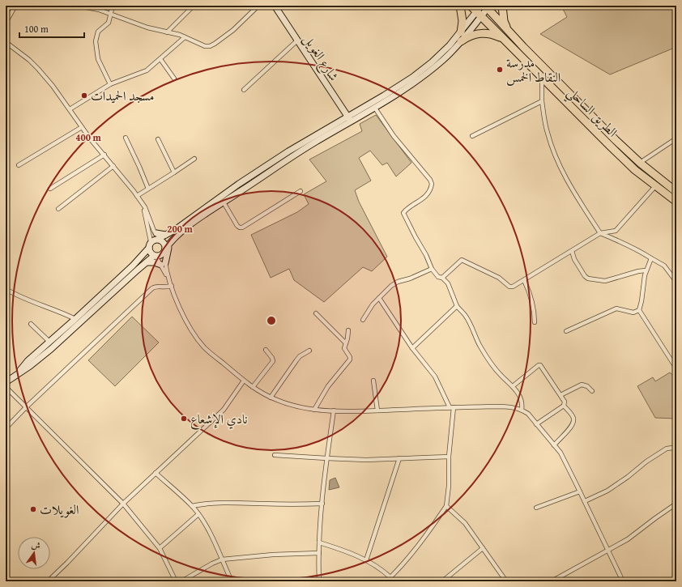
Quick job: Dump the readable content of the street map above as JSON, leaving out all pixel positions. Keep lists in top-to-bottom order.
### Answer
{
  "streets": {
    "highway": ["الطريق الساحلي"],
    "street": ["شارع الغويل"]
  },
  "places": [
    "مدرسة النقاط الخمس",
    "مسجد الحميدات",
    "نادي الإشعاع",
    "الغويلات"
  ],
  "scale_bar": "100 m",
  "north": "top",
  "rings": ["400 m", "200 m"]
}
